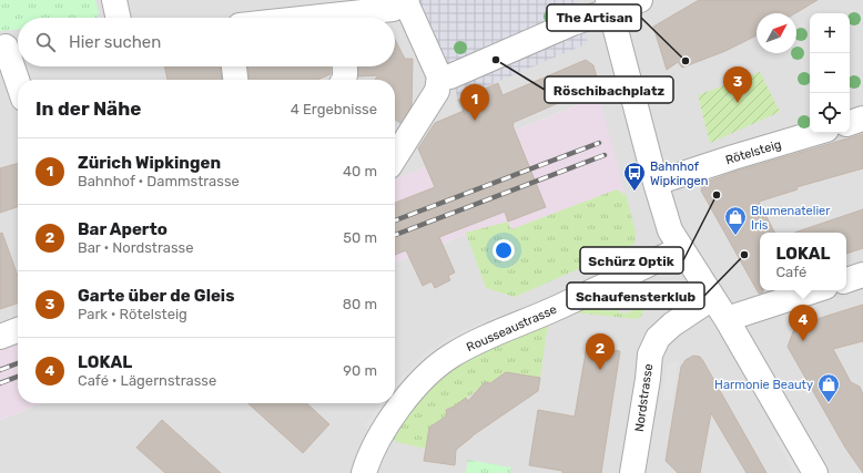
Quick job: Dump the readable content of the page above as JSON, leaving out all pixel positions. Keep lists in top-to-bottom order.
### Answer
{
  "streets": {
    "street": ["Rötelsteig", "Rousseaustrasse", "Nordstrasse"]
  },
  "places": {
    "other": [
      "Röschibachplatz",
      "The Artisan",
      "Schürz Optik",
      "Schaufensterklub"
    ],
    "bus stop": ["Bahnhof Wipkingen"],
    "shop": ["Blumenatelier Iris", "Harmonie Beauty"]
  },
  "north": "top right",
  "page": {
    "map_buttons": ["+", "−"],
    "search": "Hier suchen",
    "pins": [
      "3",
      "1",
      "4",
      "2"
    ],
    "heading": ["In der Nähe", "4 Ergebnisse"],
    "list": [
      {
        "mark": "1",
        "name": "Zürich Wipkingen",
        "note": "Bahnhof · Dammstrasse",
        "value": "40 m"
      },
      {
        "mark": "2",
        "name": "Bar Aperto",
        "note": "Bar · Nordstrasse",
        "value": "50 m"
      },
      {
        "mark": "3",
        "name": "Garte über de Gleis",
        "note": "Park · Rötelsteig",
        "value": "80 m"
      },
      {
        "mark": "4",
        "name": "LOKAL",
        "note": "Café · Lägernstrasse",
        "value": "90 m"
      }
    ],
    "popup": ["LOKAL", "Café"]
  }
}
